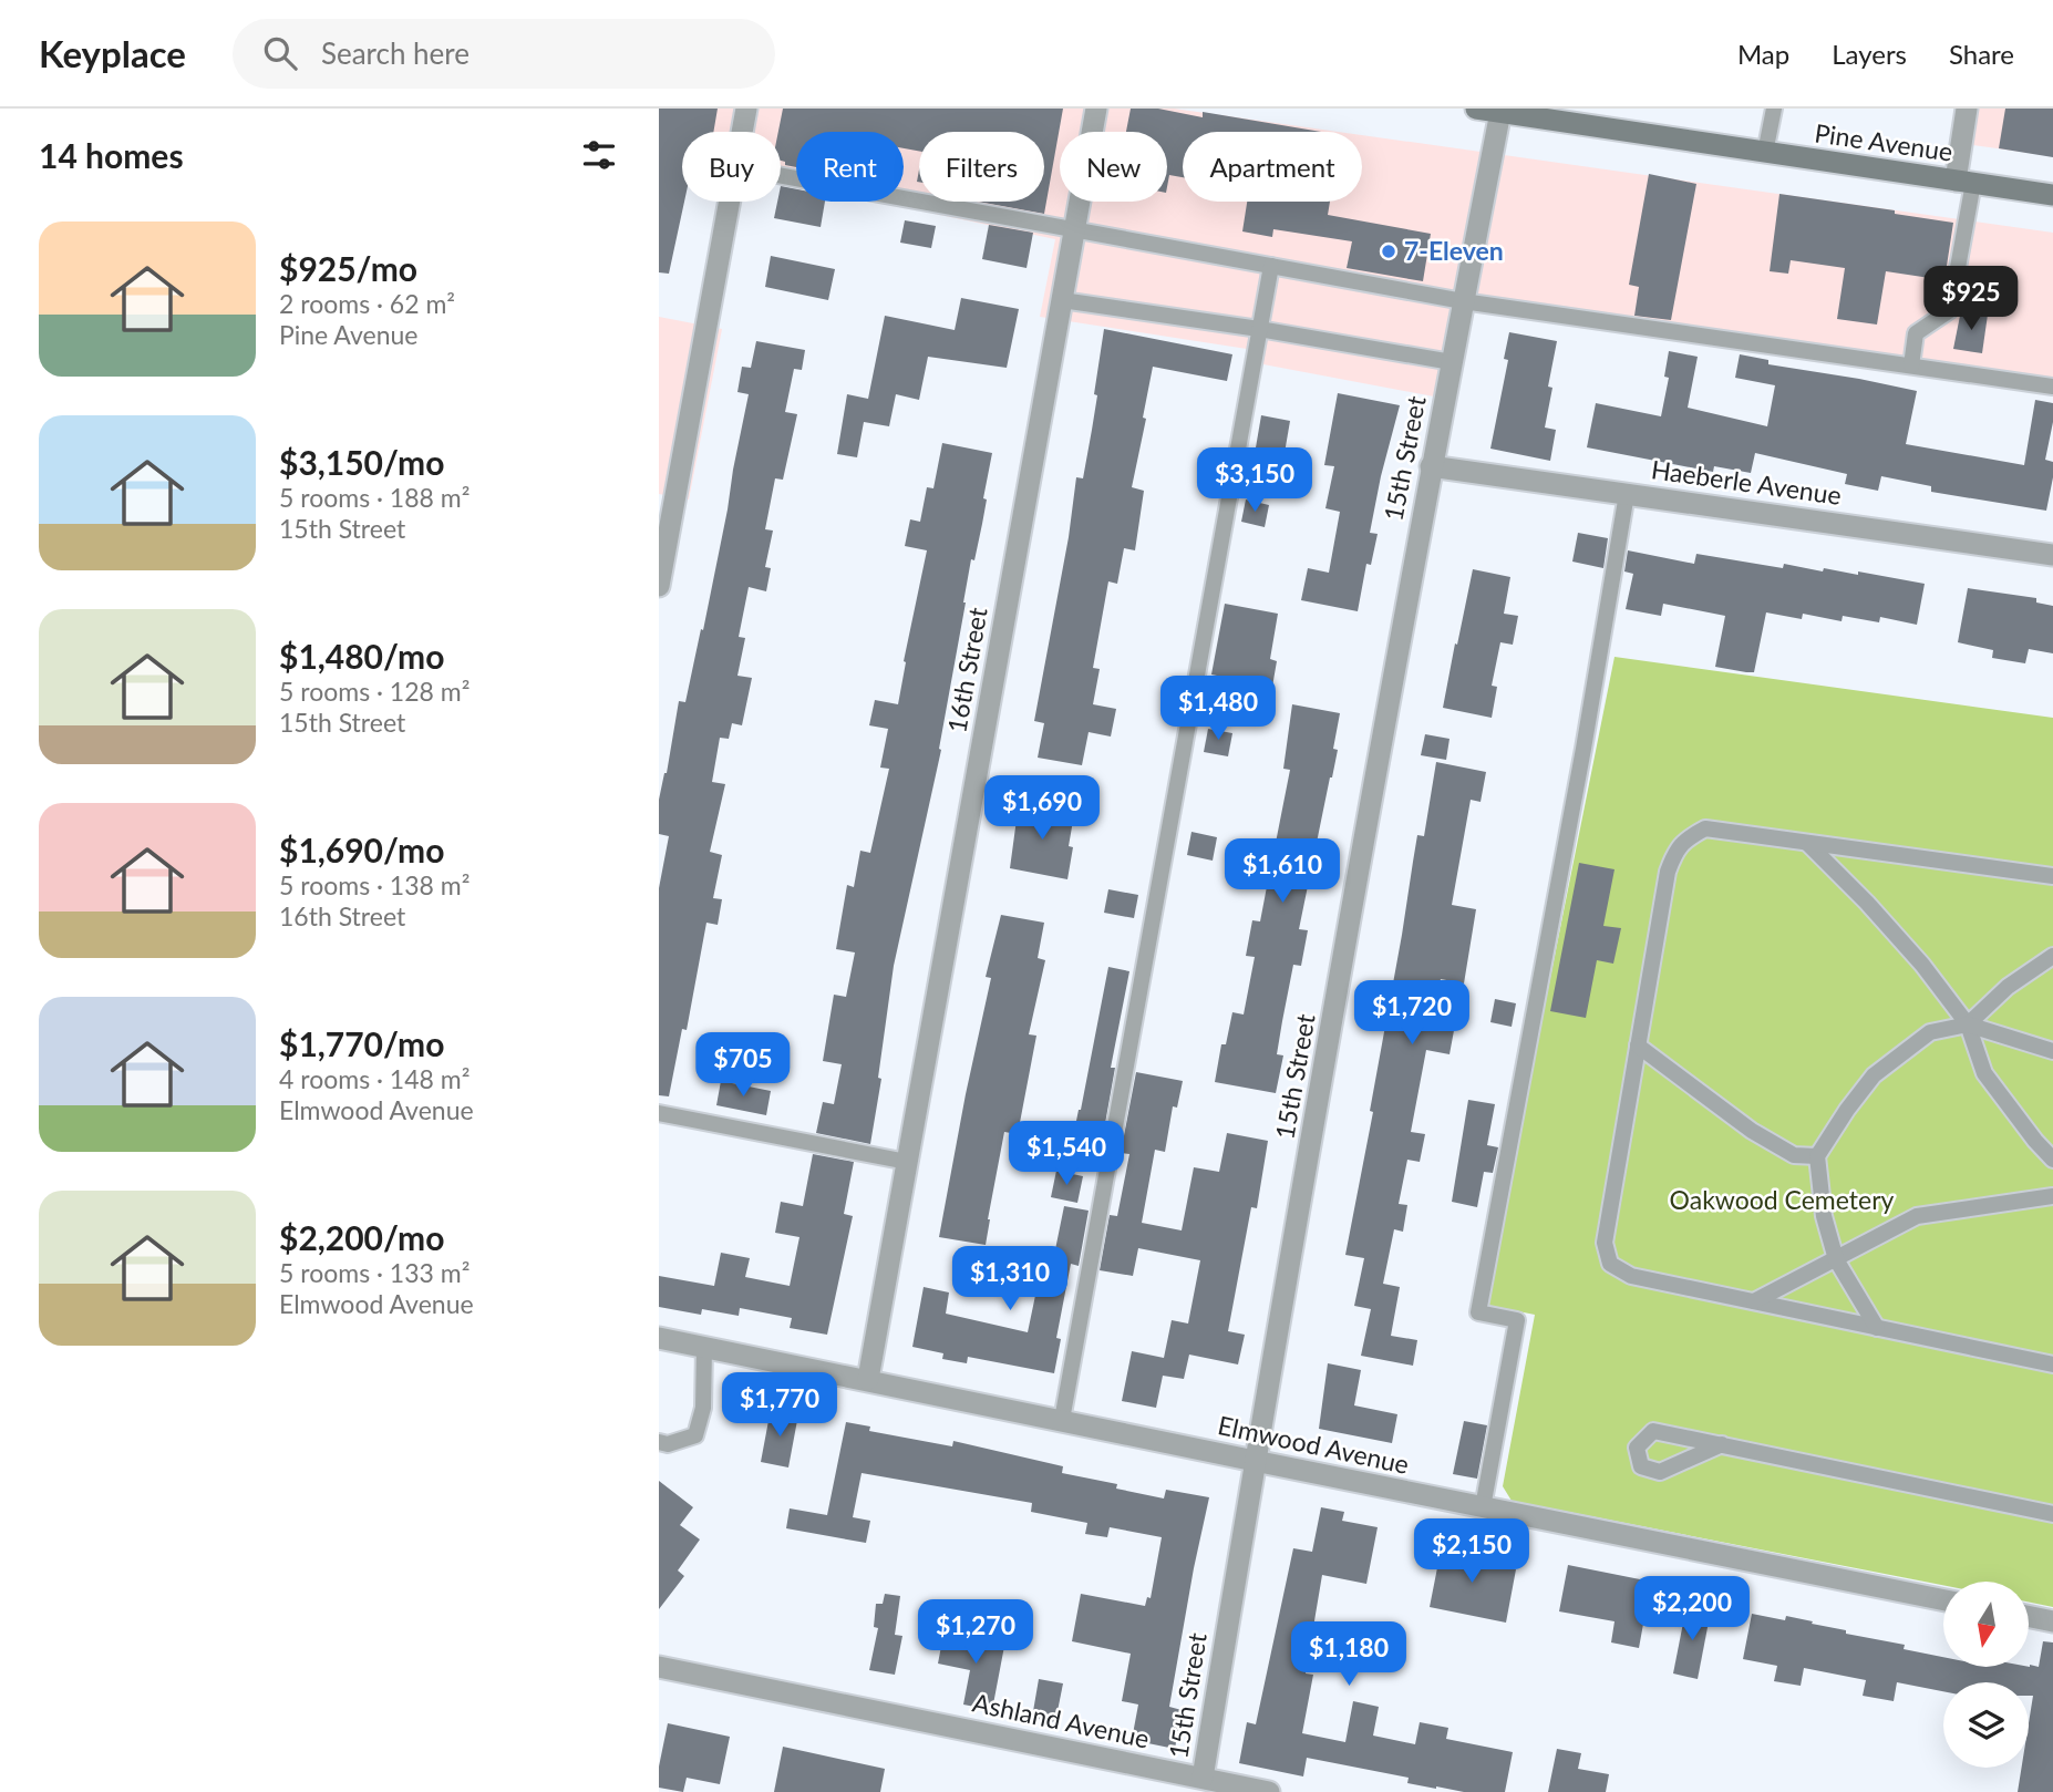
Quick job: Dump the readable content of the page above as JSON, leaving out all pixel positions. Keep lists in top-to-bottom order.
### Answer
{
  "streets": {
    "main road": ["Pine Avenue"],
    "street": [
      "15th Street",
      "Haeberle Avenue",
      "16th Street",
      "Elmwood Avenue",
      "Ashland Avenue"
    ]
  },
  "crossings": [
    ["Pine Avenue", "15th Street"],
    ["15th Street", "Haeberle Avenue"],
    ["15th Street", "Elmwood Avenue"],
    ["15th Street", "Ashland Avenue"],
    ["16th Street", "Elmwood Avenue"]
  ],
  "parks": ["Oakwood Cemetery"],
  "places": ["7-Eleven"],
  "north": "bottom",
  "page": {
    "header": "Keyplace",
    "search": "Search here",
    "nav": ["Map", "Layers", "Share"],
    "heading": "14 homes",
    "chip": [
      "Buy",
      "Rent",
      "Filters",
      "New",
      "Apartment"
    ],
    "list": [
      {
        "name": "$925/mo",
        "note": "2 rooms · 62 m² · Pine Avenue"
      },
      {
        "name": "$3,150/mo",
        "note": "5 rooms · 188 m² · 15th Street"
      },
      {
        "name": "$1,480/mo",
        "note": "5 rooms · 128 m² · 15th Street"
      },
      {
        "name": "$1,690/mo",
        "note": "5 rooms · 138 m² · 16th Street"
      },
      {
        "name": "$1,770/mo",
        "note": "4 rooms · 148 m² · Elmwood Avenue"
      },
      {
        "name": "$2,200/mo",
        "note": "5 rooms · 133 m² · Elmwood Avenue"
      }
    ],
    "price": [
      "$925",
      "$3,150",
      "$1,480",
      "$1,690",
      "$1,610",
      "$1,720",
      "$705",
      "$1,540",
      "$1,310",
      "$1,770",
      "$2,150",
      "$2,200",
      "$1,270",
      "$1,180"
    ]
  }
}
